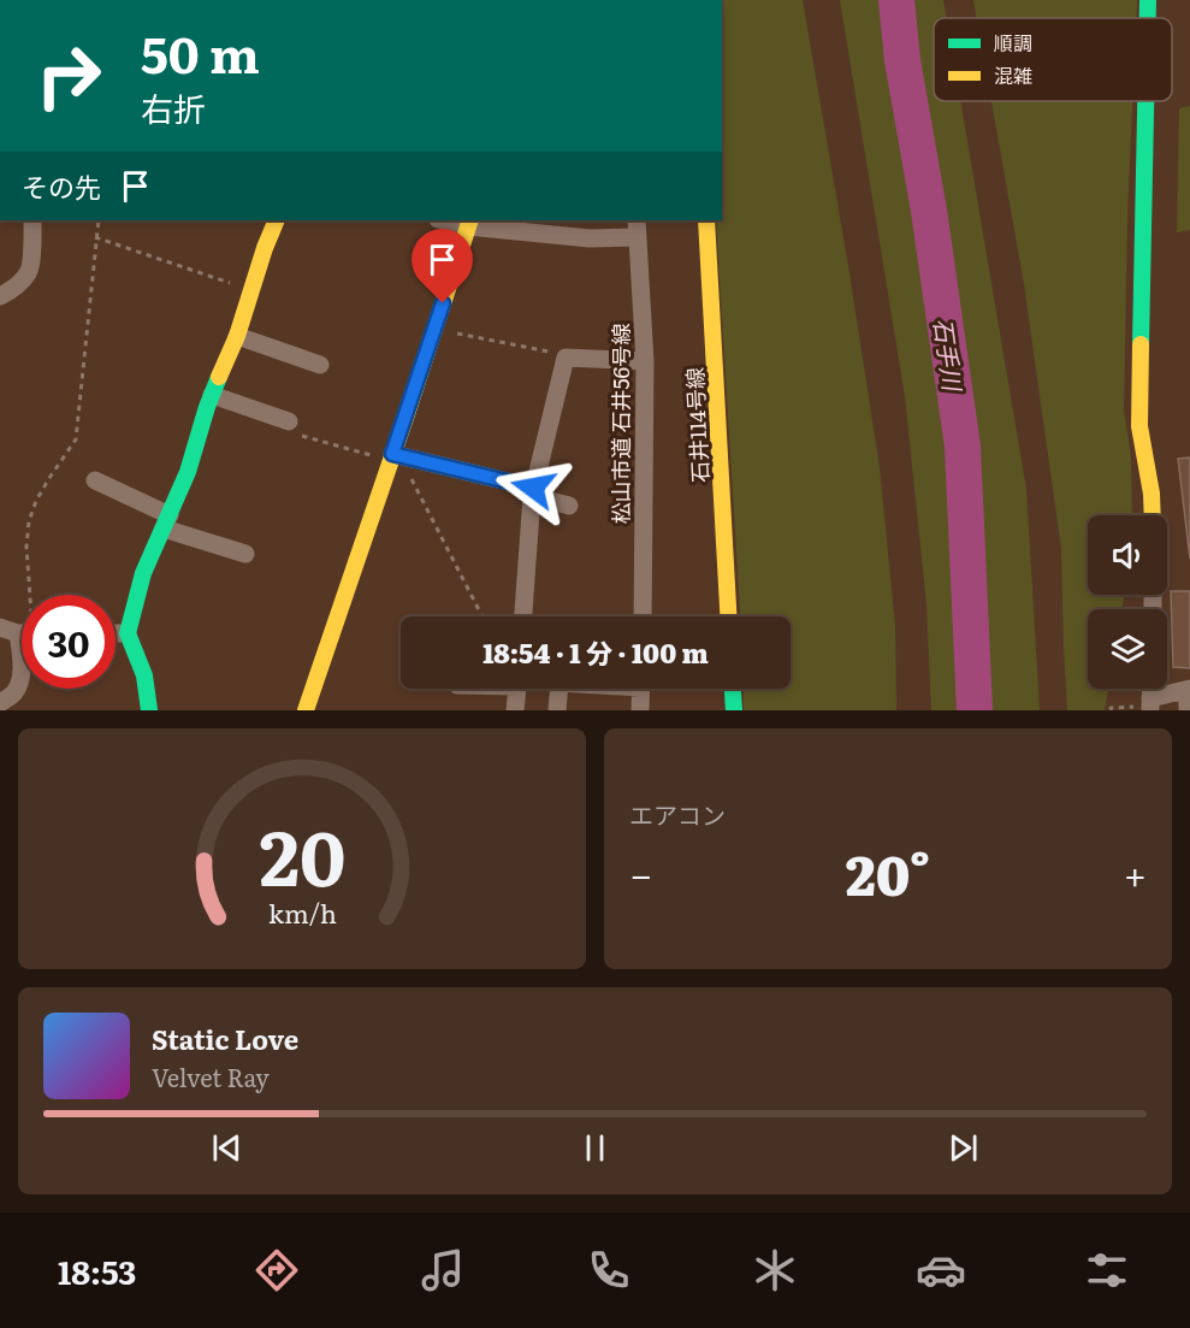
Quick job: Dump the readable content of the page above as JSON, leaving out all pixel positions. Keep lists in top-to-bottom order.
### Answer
{
  "streets": {
    "street": ["松山市道 石井56号線", "石井114号線"]
  },
  "water": ["石手川"],
  "legend": ["順調", "混雑"],
  "page": {
    "turn": ["50 m", "右折"],
    "then": "その先",
    "limit": "30",
    "trip": "18:54 · 1 分 · 100 m",
    "tile": "エアコン",
    "heat": ["−", "20°", "+"],
    "song": ["Static Love", "Velvet Ray"],
    "tabs": "18:53",
    "gauge": ["20", "km/h"]
  }
}
